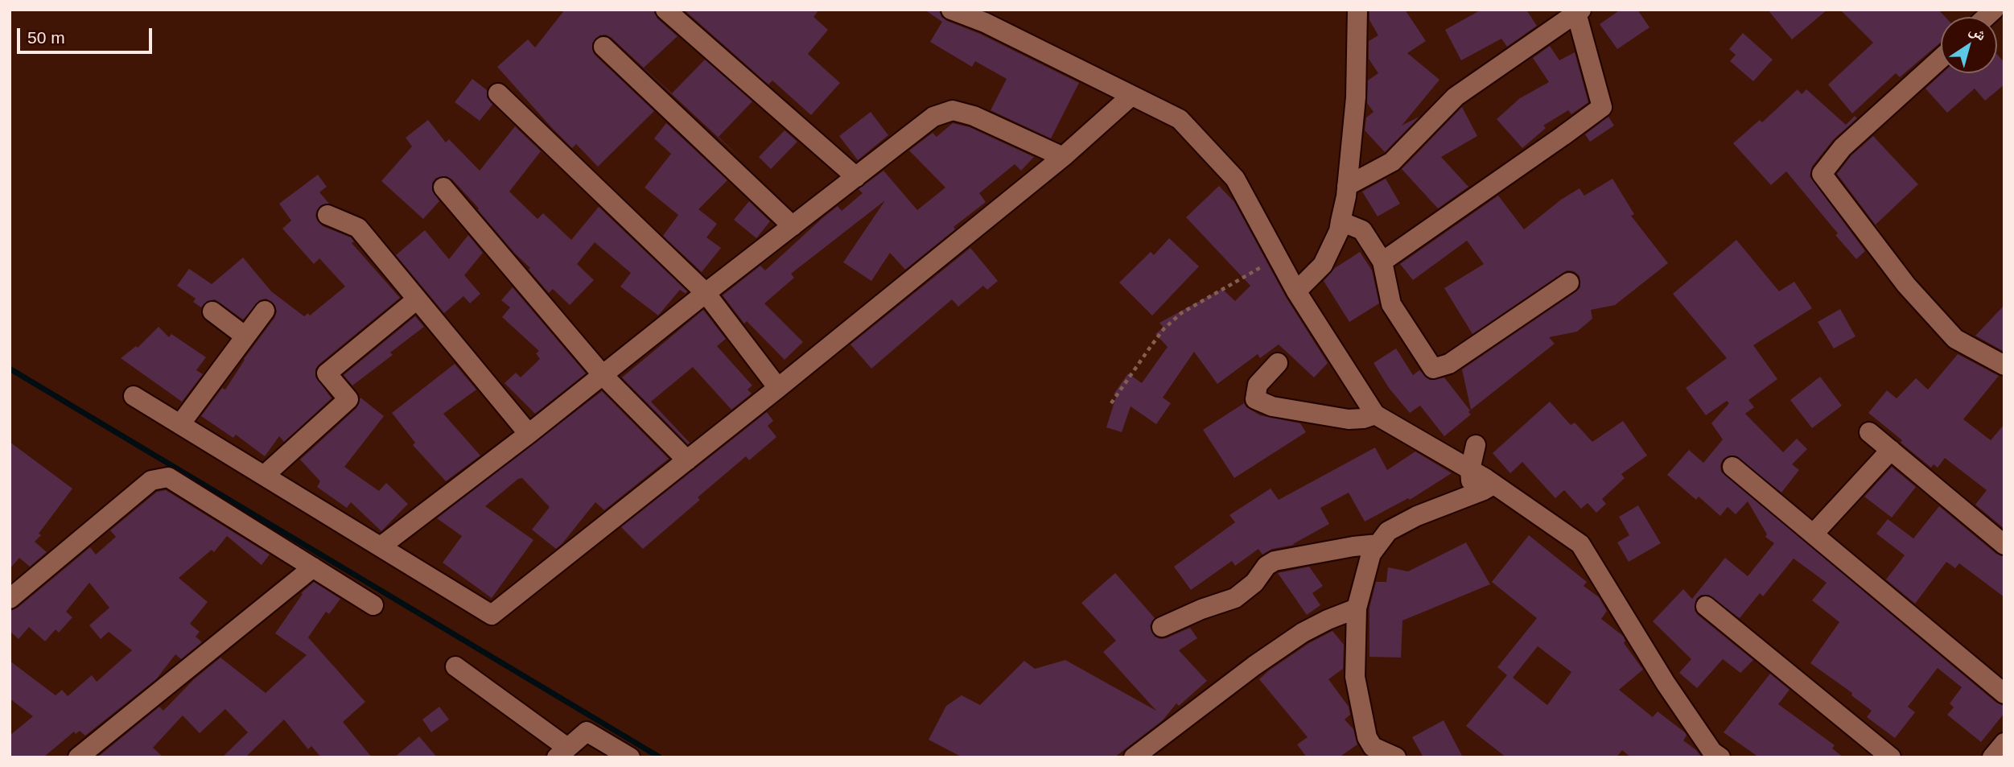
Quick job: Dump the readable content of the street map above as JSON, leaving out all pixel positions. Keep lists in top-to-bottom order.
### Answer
{
  "scale_bar": "50 m",
  "north": "top right"
}
